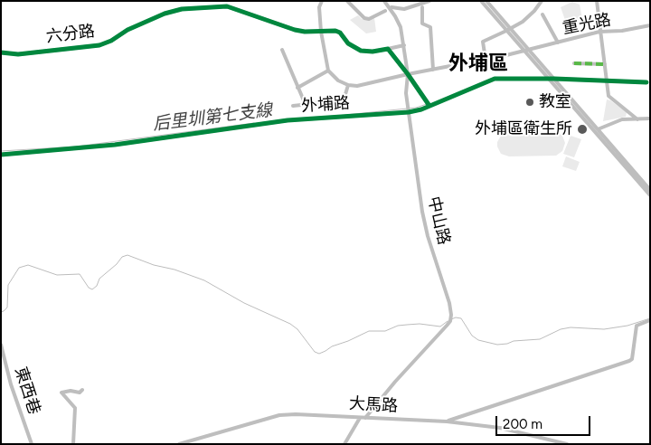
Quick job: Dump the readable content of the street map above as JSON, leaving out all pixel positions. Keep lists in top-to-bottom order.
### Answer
{
  "streets": {
    "street": [
      "重光路",
      "六分路",
      "外埔路",
      "中山路",
      "東西巷",
      "大馬路"
    ]
  },
  "crossings": [
    ["六分路", "中山路"],
    ["外埔路", "中山路"],
    ["中山路", "大馬路"]
  ],
  "districts": ["外埔區"],
  "water": ["后里圳第七支線"],
  "places": ["教室", "外埔區衛生所"],
  "scale_bar": "200 m"
}
